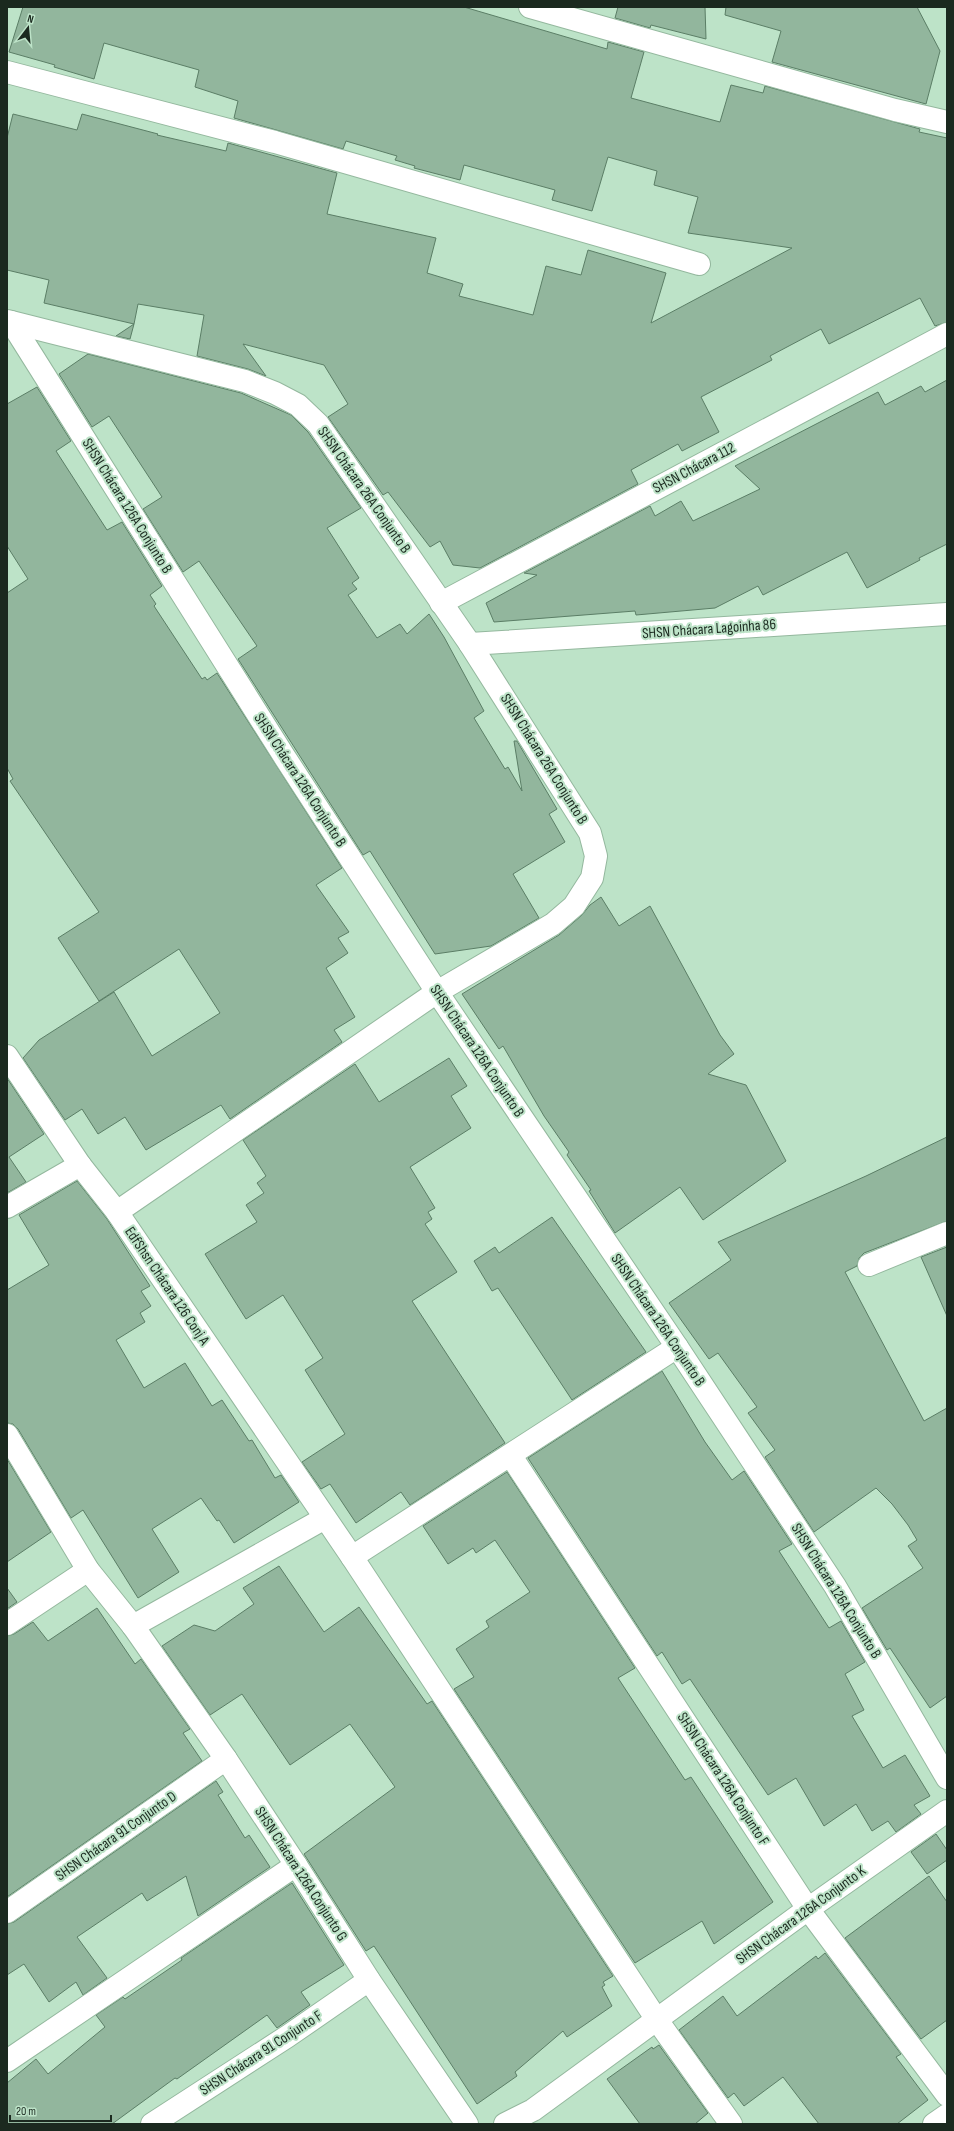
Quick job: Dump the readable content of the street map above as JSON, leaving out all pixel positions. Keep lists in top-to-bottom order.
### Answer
{
  "streets": {
    "street": [
      "SHSN Chácara 112",
      "SHSN Chácara 26A Conjunto B",
      "SHSN Chácara 126A Conjunto B",
      "SHSN Chácara Lagoinha 86",
      "EdfShsn Chácara 126 Conj A",
      "SHSN Chácara 126A Conjunto F",
      "SHSN Chácara 91 Conjunto D",
      "SHSN Chácara 126A Conjunto G",
      "SHSN Chácara 126A Conjunto K",
      "SHSN Chácara 91 Conjunto F"
    ]
  },
  "crossings": [
    ["SHSN Chácara 112", "SHSN Chácara 26A Conjunto B"],
    ["SHSN Chácara 26A Conjunto B", "SHSN Chácara 126A Conjunto B"],
    ["SHSN Chácara 26A Conjunto B", "SHSN Chácara Lagoinha 86"],
    ["SHSN Chácara 26A Conjunto B", "EdfShsn Chácara 126 Conj A"],
    ["SHSN Chácara 126A Conjunto F", "SHSN Chácara 126A Conjunto K"],
    ["SHSN Chácara 91 Conjunto D", "SHSN Chácara 126A Conjunto G"],
    ["SHSN Chácara 126A Conjunto G", "SHSN Chácara 91 Conjunto F"]
  ],
  "scale_bar": "20 m",
  "north": "top"
}
